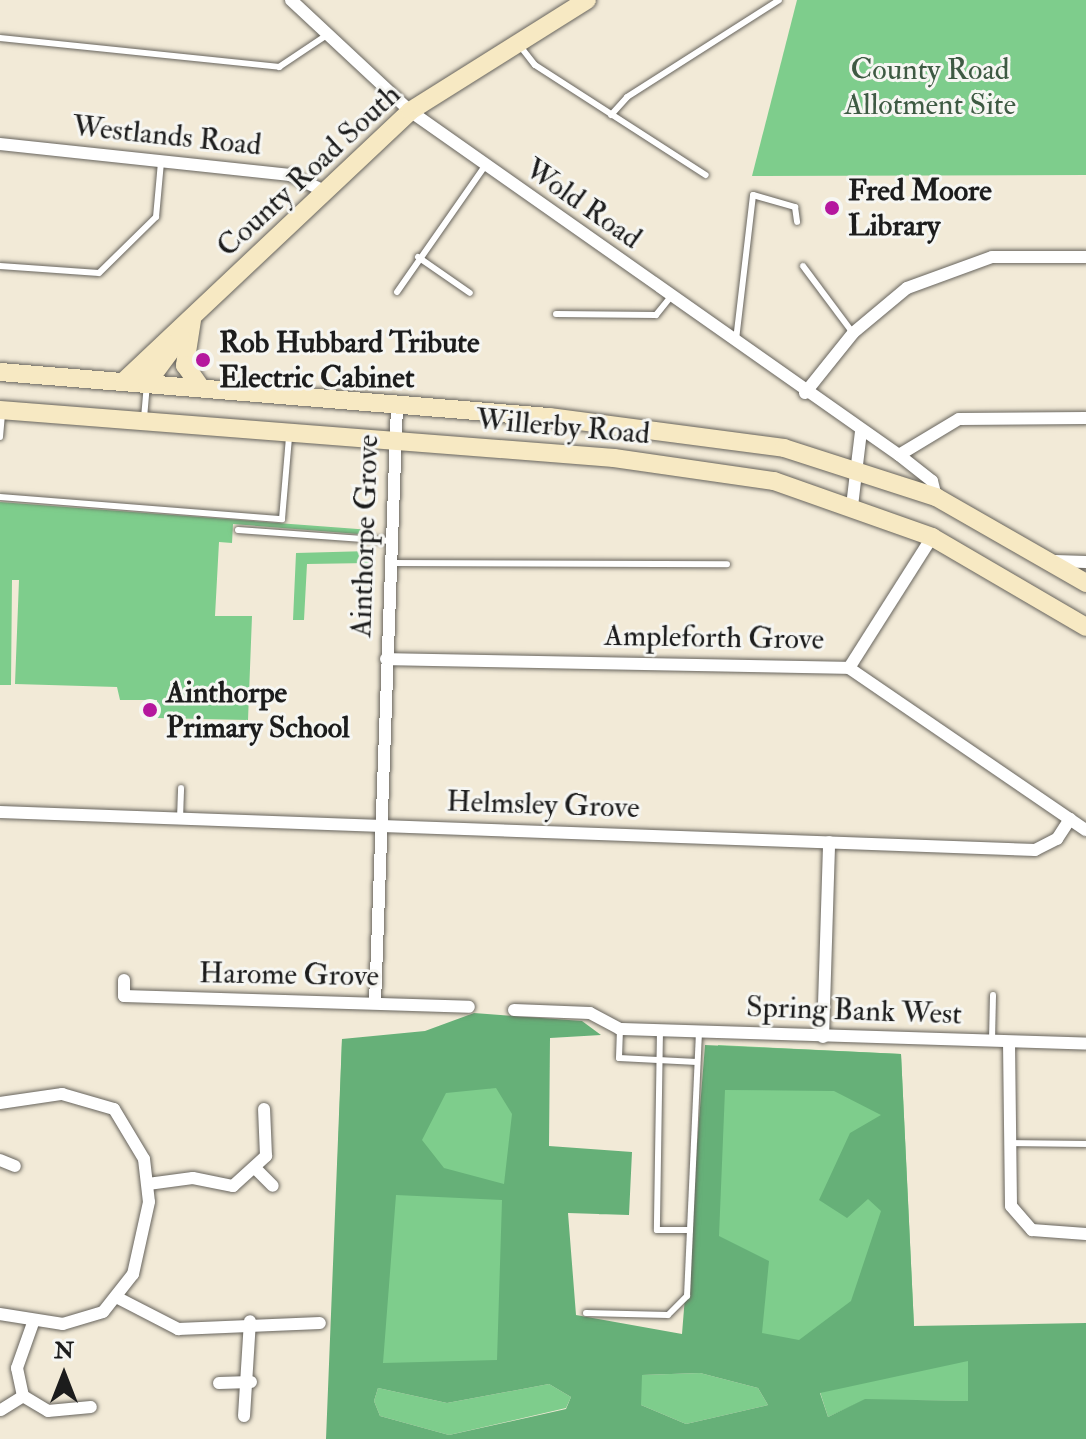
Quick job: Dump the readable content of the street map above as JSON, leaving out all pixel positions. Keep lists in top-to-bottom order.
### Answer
{
  "streets": {
    "street": [
      "Westlands Road",
      "County Road South",
      "Wold Road",
      "Willerby Road",
      "Ainthorpe Grove",
      "Ampleforth Grove",
      "Helmsley Grove",
      "Harome Grove",
      "Spring Bank West"
    ]
  },
  "crossings": [
    ["Westlands Road", "County Road South"],
    ["County Road South", "Wold Road"],
    ["County Road South", "Willerby Road"],
    ["Wold Road", "Willerby Road"],
    ["Willerby Road", "Ainthorpe Grove"],
    ["Ainthorpe Grove", "Ampleforth Grove"],
    ["Ainthorpe Grove", "Helmsley Grove"],
    ["Ainthorpe Grove", "Harome Grove"],
    ["Ampleforth Grove", "Helmsley Grove"]
  ],
  "parks": ["County Road Allotment Site"],
  "places": ["Fred Moore Library", "Rob Hubbard Tribute Electric Cabinet", "Ainthorpe Primary School"],
  "north": "top"
}
